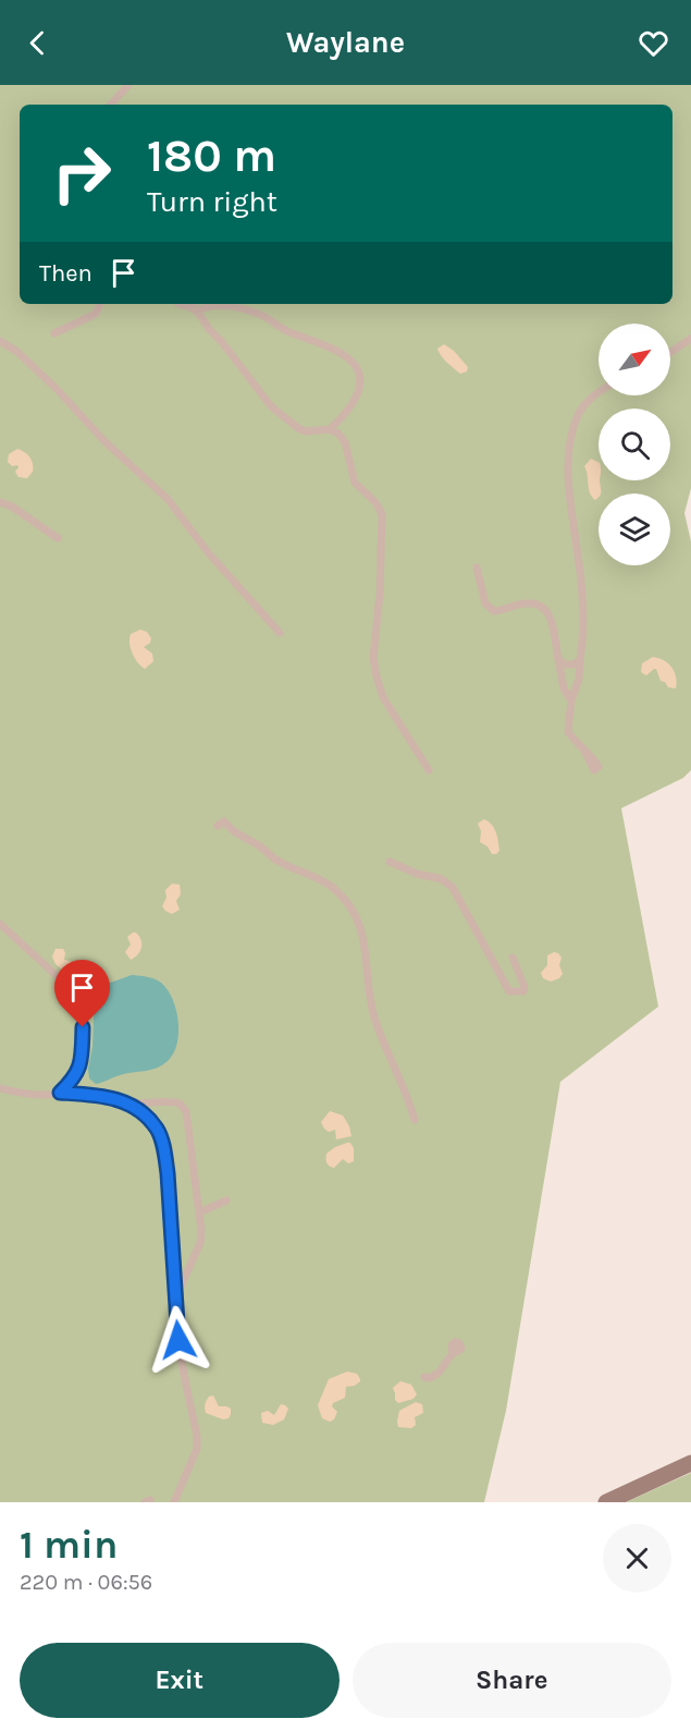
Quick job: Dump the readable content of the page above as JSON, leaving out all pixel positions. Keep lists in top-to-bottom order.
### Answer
{
  "north": "top right",
  "page": {
    "header": "Waylane",
    "turn": ["180 m", "Turn right"],
    "then": "Then",
    "heading": ["1 min", "220 m · 06:56"],
    "buttons": ["Exit", "Share"]
  }
}
